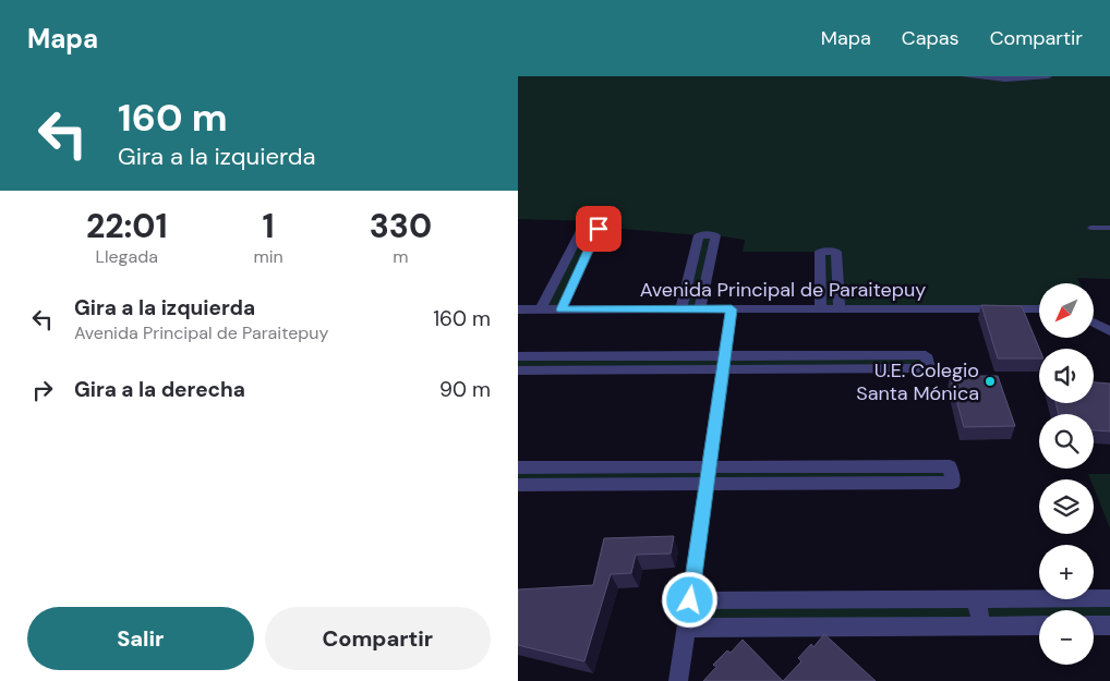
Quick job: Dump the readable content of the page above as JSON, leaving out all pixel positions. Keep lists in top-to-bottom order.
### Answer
{
  "streets": {
    "street": ["Avenida Principal de Paraitepuy"]
  },
  "places": ["U.E. Colegio Santa Mónica"],
  "north": "bottom left",
  "page": {
    "header": "Mapa",
    "nav": ["Mapa", "Capas", "Compartir"],
    "turn": ["160 m", "Gira a la izquierda"],
    "eta": [
      "22:01",
      "Llegada",
      "1",
      "min",
      "330",
      "m"
    ],
    "list": [
      {
        "name": "Gira a la izquierda",
        "note": "Avenida Principal de Paraitepuy",
        "value": "160 m"
      },
      {
        "name": "Gira a la derecha",
        "value": "90 m"
      }
    ],
    "map_buttons": ["+", "−"],
    "buttons": ["Salir", "Compartir"]
  }
}
